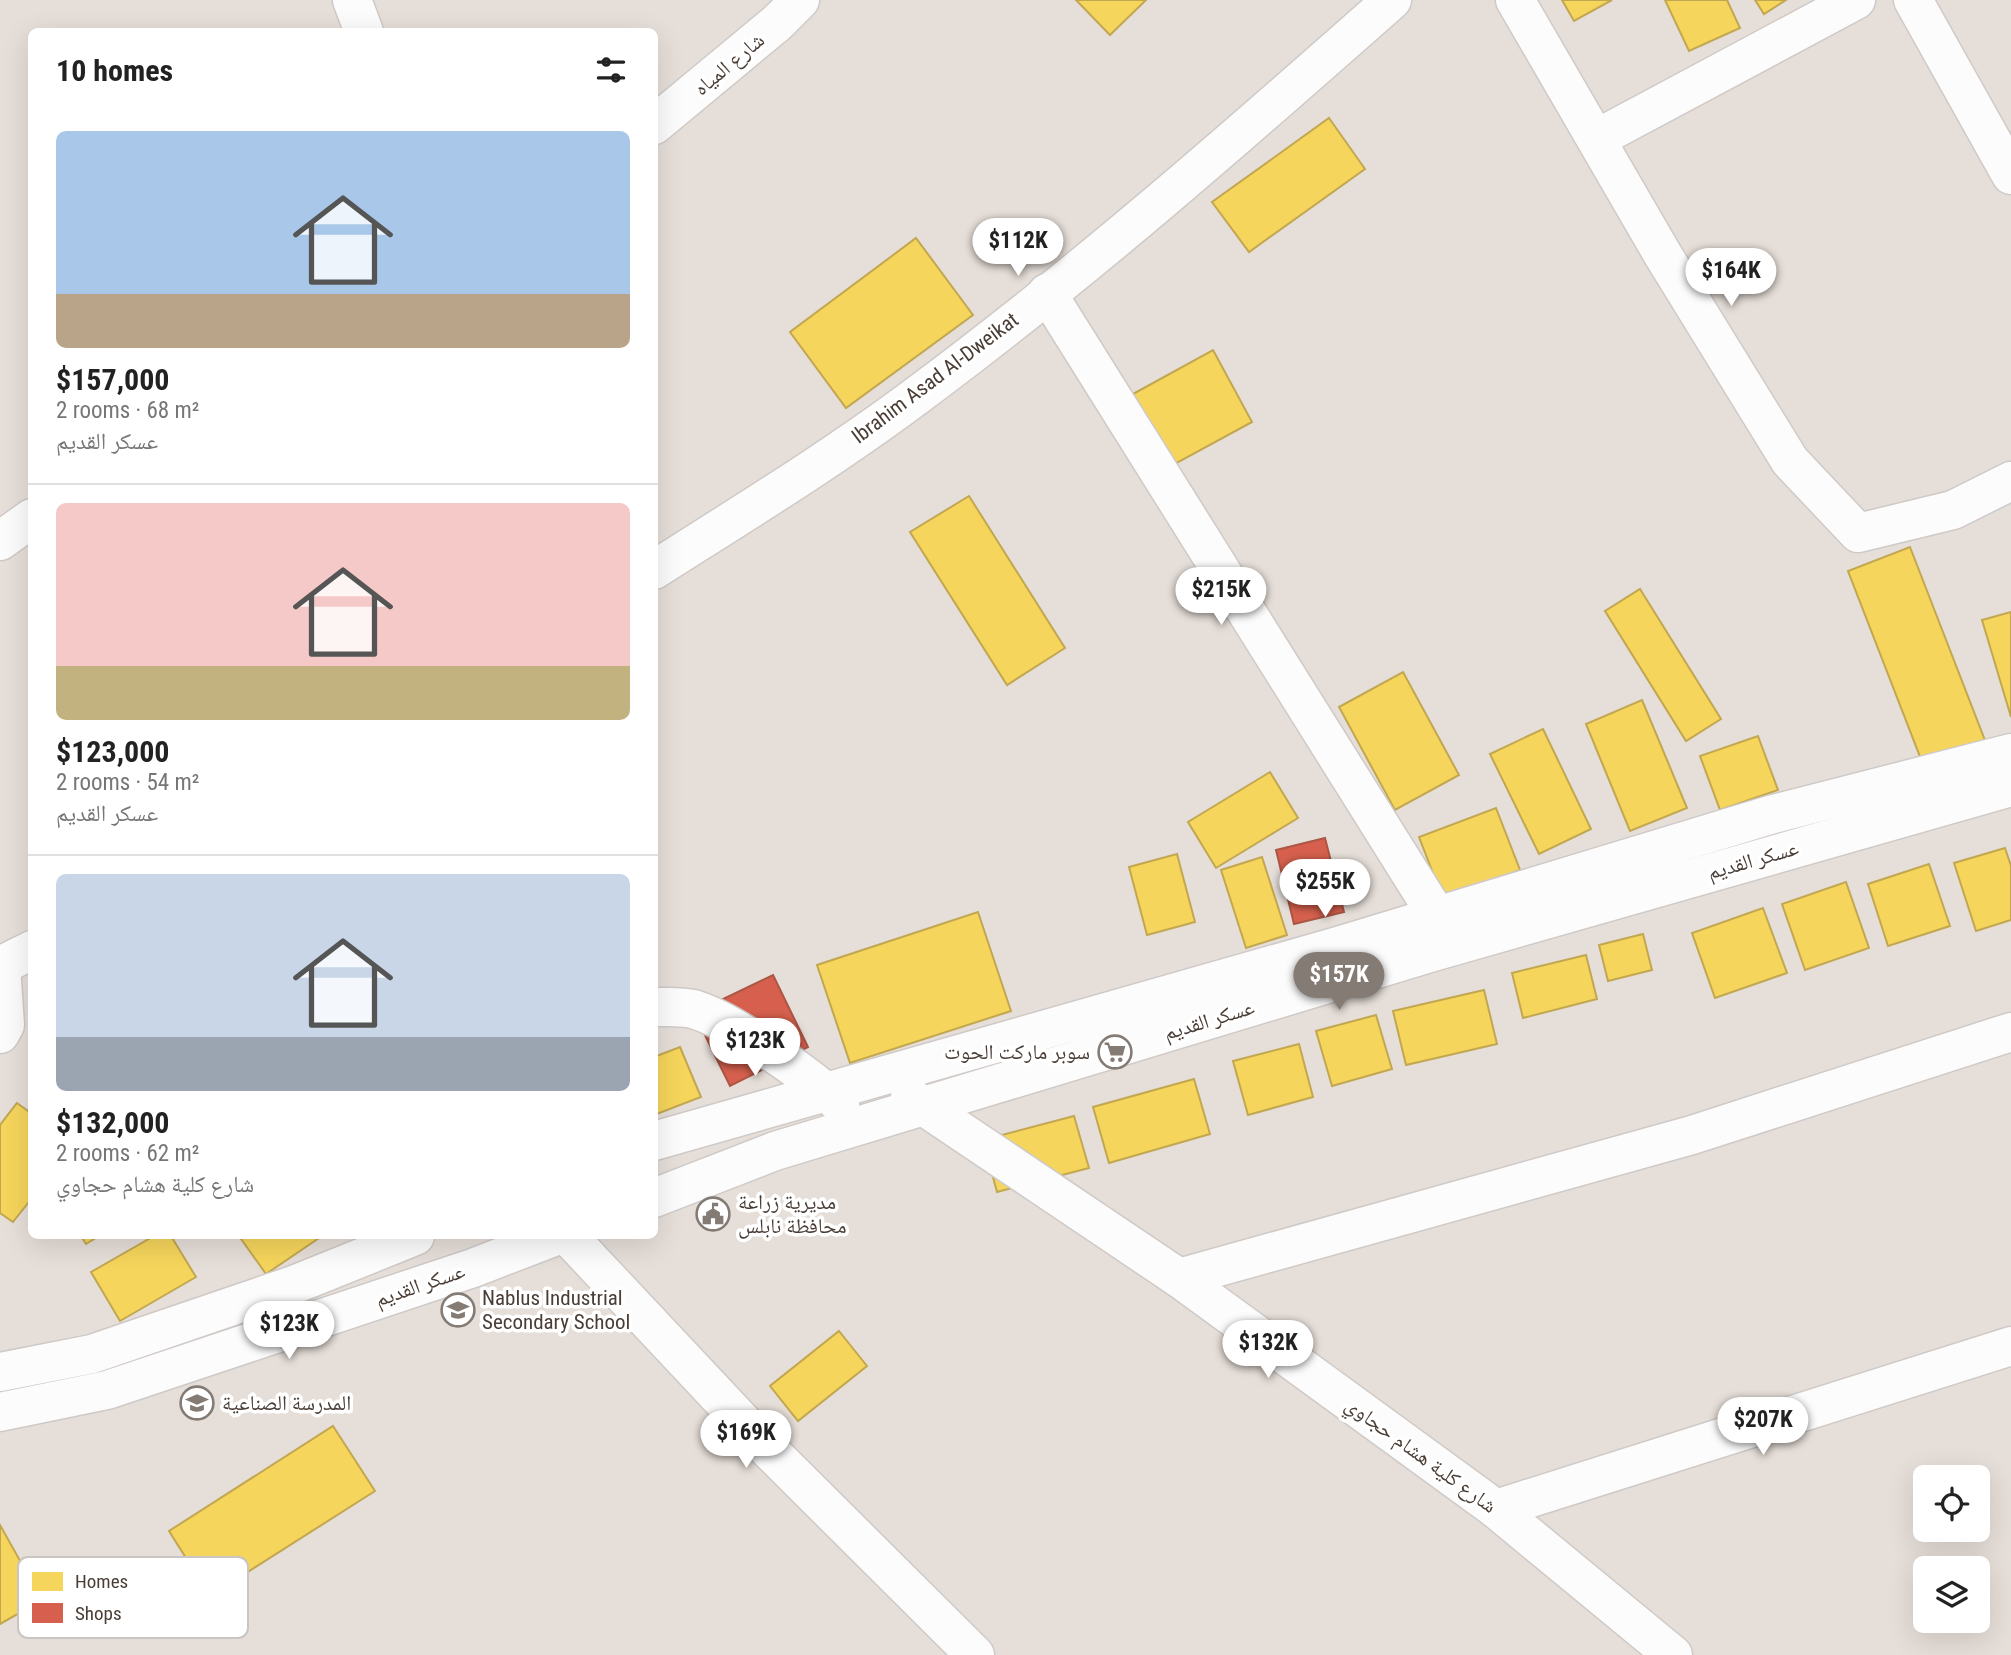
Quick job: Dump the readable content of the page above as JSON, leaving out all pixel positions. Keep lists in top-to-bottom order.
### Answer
{
  "streets": {
    "street": [
      "شارع المياه",
      "Ibrahim Asad Al-Dweikat",
      "عسكر القديم",
      "شارع كلية هشام حجاوي"
    ]
  },
  "crossings": [
    ["عسكر القديم", "شارع كلية هشام حجاوي"]
  ],
  "places": {
    "supermarket": ["سوبر ماركت الحوت"],
    "public building": ["مديرية زراعة محافظة نابلس"],
    "school or university": ["Nablus Industrial Secondary School", "المدرسة الصناعية"]
  },
  "legend": ["Homes", "Shops"],
  "page": {
    "heading": "10 homes",
    "list": [
      {
        "name": "$157,000",
        "note": "2 rooms · 68 m² · عسكر القديم"
      },
      {
        "name": "$123,000",
        "note": "2 rooms · 54 m² · عسكر القديم"
      },
      {
        "name": "$132,000",
        "note": "2 rooms · 62 m² · شارع كلية هشام حجاوي"
      }
    ],
    "price": [
      "$112K",
      "$164K",
      "$215K",
      "$255K",
      "$157K",
      "$123K",
      "$123K",
      "$132K",
      "$207K",
      "$169K"
    ]
  }
}
